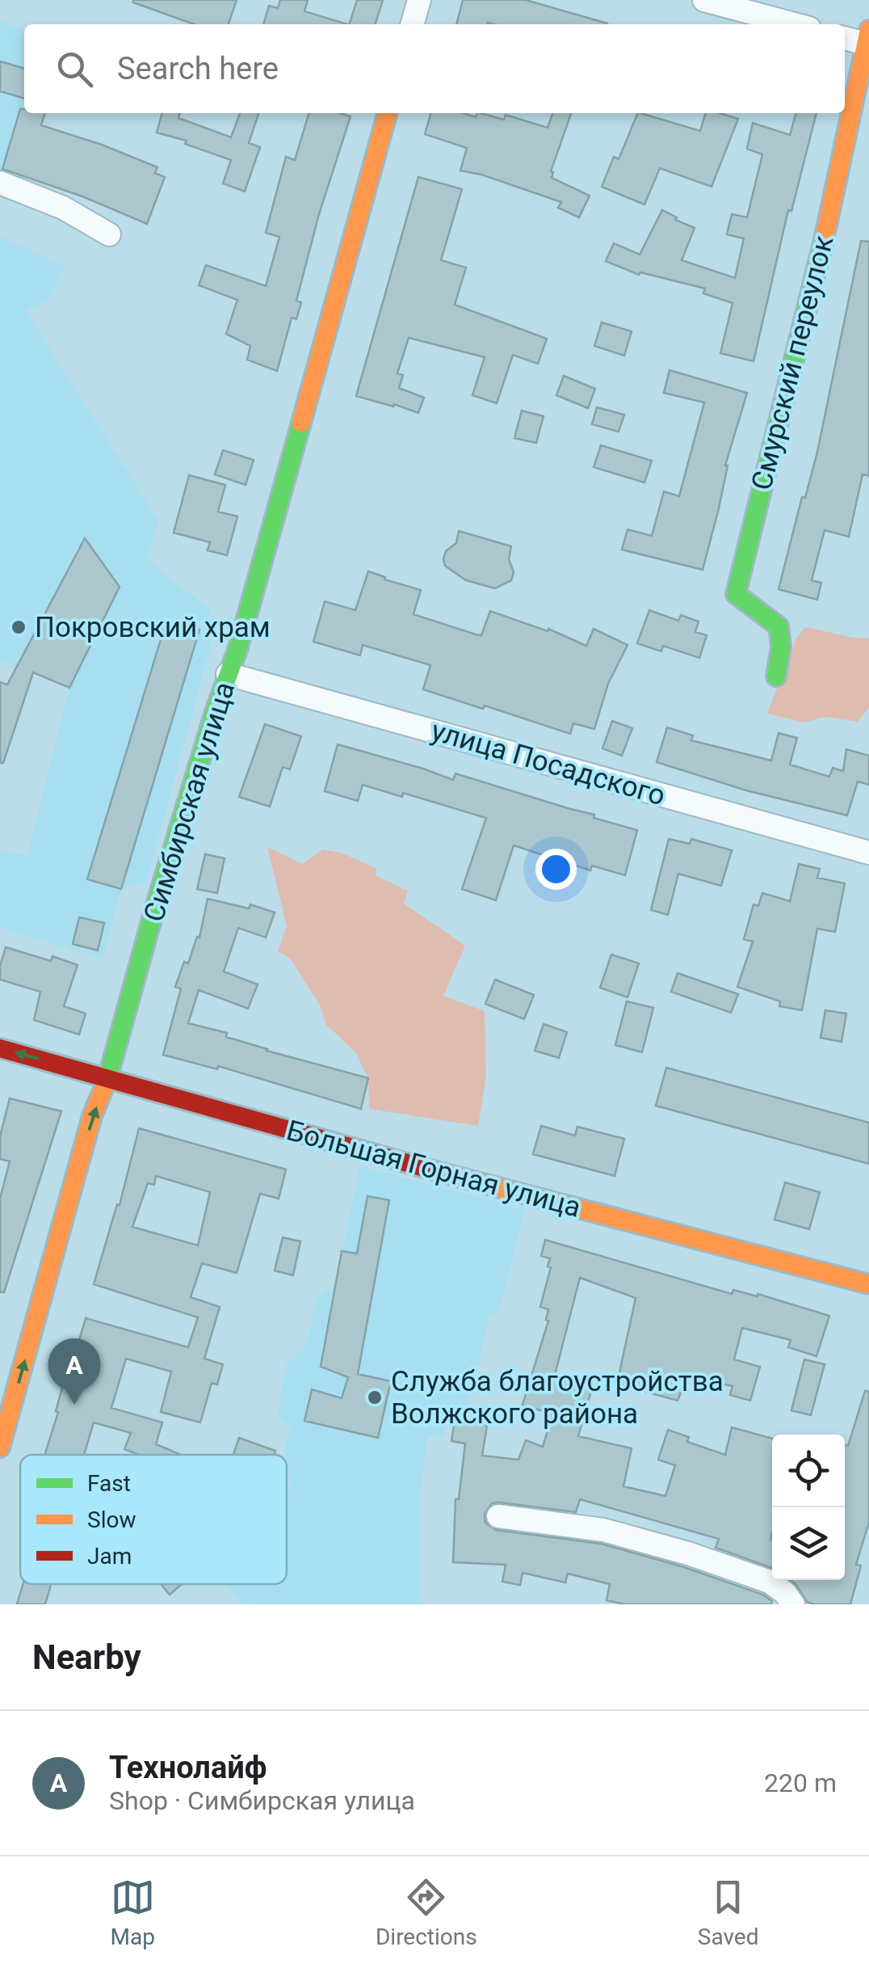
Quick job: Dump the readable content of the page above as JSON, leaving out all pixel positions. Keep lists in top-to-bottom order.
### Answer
{
  "streets": {
    "street": [
      "Смурский переулок",
      "улица Посадского",
      "Симбирская улица",
      "Большая Горная улица"
    ]
  },
  "crossings": [
    ["улица Посадского", "Симбирская улица"],
    ["Симбирская улица", "Большая Горная улица"]
  ],
  "places": ["Покровский храм", "Служба благоустройства Волжского района"],
  "legend": ["Fast", "Slow", "Jam"],
  "page": {
    "search": "Search here",
    "pins": "A",
    "heading": "Nearby",
    "list": [
      {
        "mark": "A",
        "name": "Технолайф",
        "note": "Shop · Симбирская улица",
        "value": "220 m"
      }
    ],
    "nav": ["Map", "Directions", "Saved"]
  }
}
